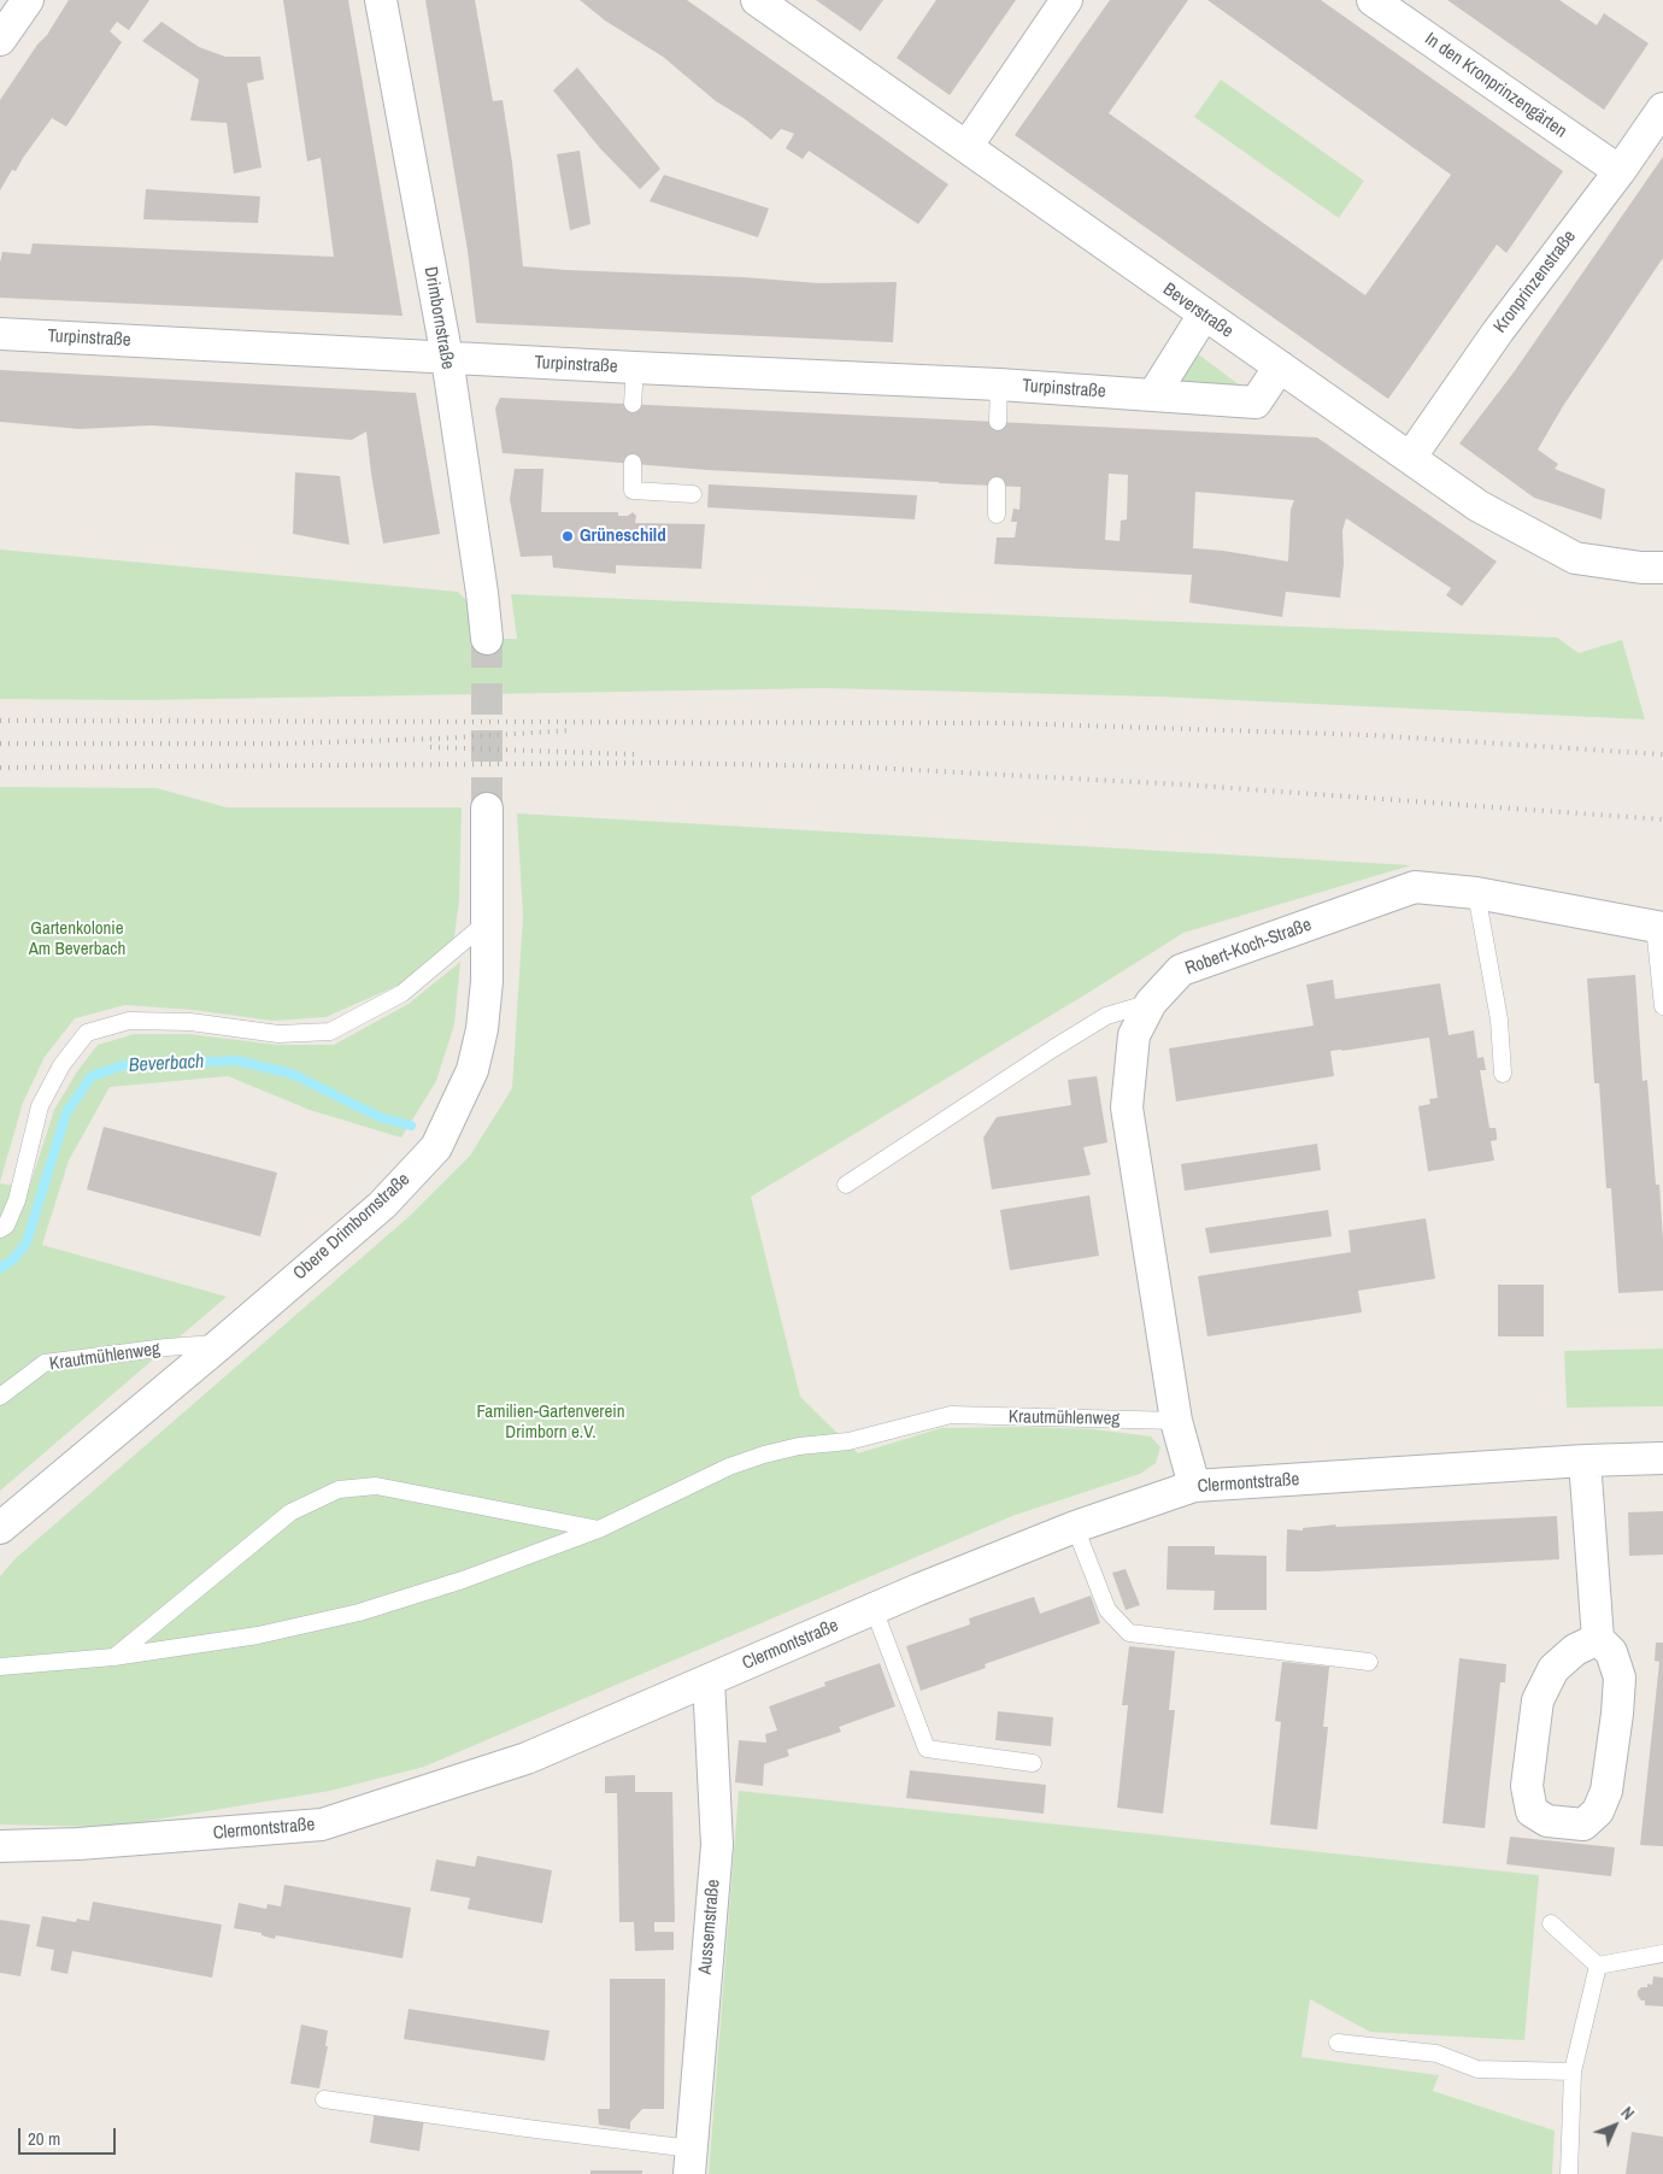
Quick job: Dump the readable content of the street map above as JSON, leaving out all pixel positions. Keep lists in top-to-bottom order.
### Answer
{
  "streets": {
    "street": [
      "In den Kronprinzengärten",
      "Kronprinzenstraße",
      "Beverstraße",
      "Drimbornstraße",
      "Turpinstraße",
      "Robert-Koch-Straße",
      "Obere Drimbornstraße",
      "Clermontstraße",
      "Aussemstraße"
    ],
    "lane": ["Krautmühlenweg"]
  },
  "crossings": [
    ["In den Kronprinzengärten", "Kronprinzenstraße"],
    ["Kronprinzenstraße", "Beverstraße"],
    ["Beverstraße", "Turpinstraße"],
    ["Drimbornstraße", "Turpinstraße"],
    ["Robert-Koch-Straße", "Krautmühlenweg"],
    ["Robert-Koch-Straße", "Clermontstraße"],
    ["Obere Drimbornstraße", "Krautmühlenweg"],
    ["Clermontstraße", "Aussemstraße"]
  ],
  "water": ["Beverbach"],
  "parks": ["Gartenkolonie Am Beverbach", "Familien-Gartenverein Drimborn e.V."],
  "places": ["Grüneschild"],
  "scale_bar": "20 m",
  "north": "top right"
}
